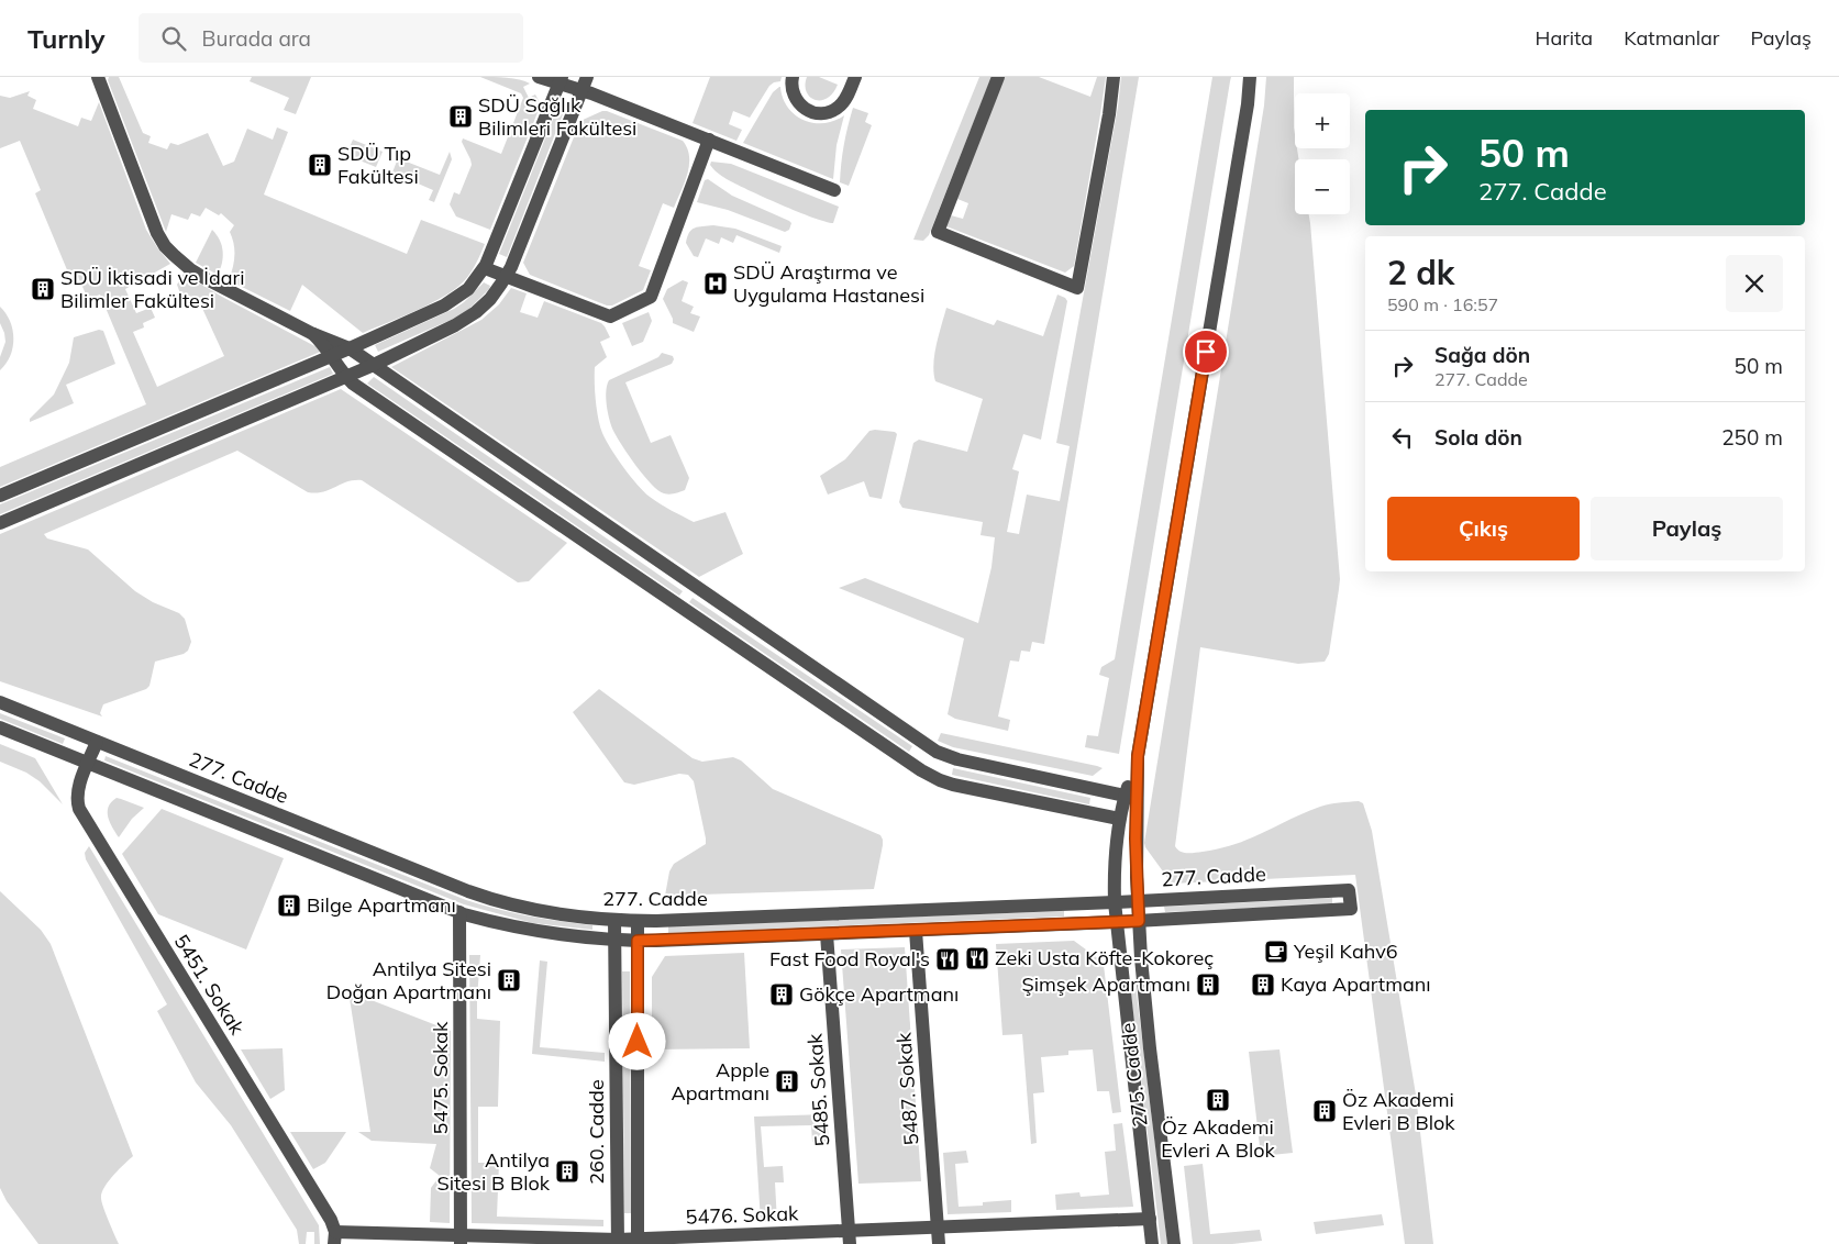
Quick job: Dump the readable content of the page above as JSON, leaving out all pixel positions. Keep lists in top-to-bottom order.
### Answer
{
  "streets": {
    "street": [
      "277. Cadde",
      "5451. Sokak",
      "275. Cadde",
      "5475. Sokak",
      "5487. Sokak",
      "5485. Sokak",
      "260. Cadde",
      "5476. Sokak"
    ]
  },
  "crossings": [
    ["277. Cadde", "5451. Sokak"],
    ["277. Cadde", "275. Cadde"],
    ["277. Cadde", "5475. Sokak"],
    ["277. Cadde", "5487. Sokak"],
    ["277. Cadde", "5485. Sokak"],
    ["277. Cadde", "260. Cadde"],
    ["5451. Sokak", "5476. Sokak"],
    ["275. Cadde", "5476. Sokak"],
    ["5475. Sokak", "5476. Sokak"],
    ["5487. Sokak", "5476. Sokak"],
    ["5485. Sokak", "5476. Sokak"],
    ["260. Cadde", "5476. Sokak"]
  ],
  "places": {
    "building": [
      "SDÜ Sağlık Bilimleri Fakültesi",
      "SDÜ Tıp Fakültesi",
      "SDÜ İktisadi ve İdari Bilimler Fakültesi",
      "Bilge Apartmanı",
      "Antilya Sitesi Doğan Apartmanı",
      "Şimşek Apartmanı",
      "Kaya Apartmanı",
      "Gökçe Apartmanı",
      "Apple Apartmanı",
      "Öz Akademi Evleri A Blok",
      "Öz Akademi Evleri B Blok",
      "Antilya Sitesi B Blok"
    ],
    "hospital": ["SDÜ Araştırma ve Uygulama Hastanesi"],
    "cafe": ["Yeşil Kahv6"],
    "restaurant": ["Zeki Usta Köfte-Kokoreç", "Fast Food Royal's"]
  },
  "page": {
    "header": "Turnly",
    "search": "Burada ara",
    "nav": ["Harita", "Katmanlar", "Paylaş"],
    "map_buttons": ["+", "−"],
    "turn": ["50 m", "277. Cadde"],
    "heading": ["2 dk", "590 m · 16:57"],
    "list": [
      {
        "name": "Sağa dön",
        "note": "277. Cadde",
        "value": "50 m"
      },
      {
        "name": "Sola dön",
        "value": "250 m"
      }
    ],
    "buttons": ["Çıkış", "Paylaş"]
  }
}
